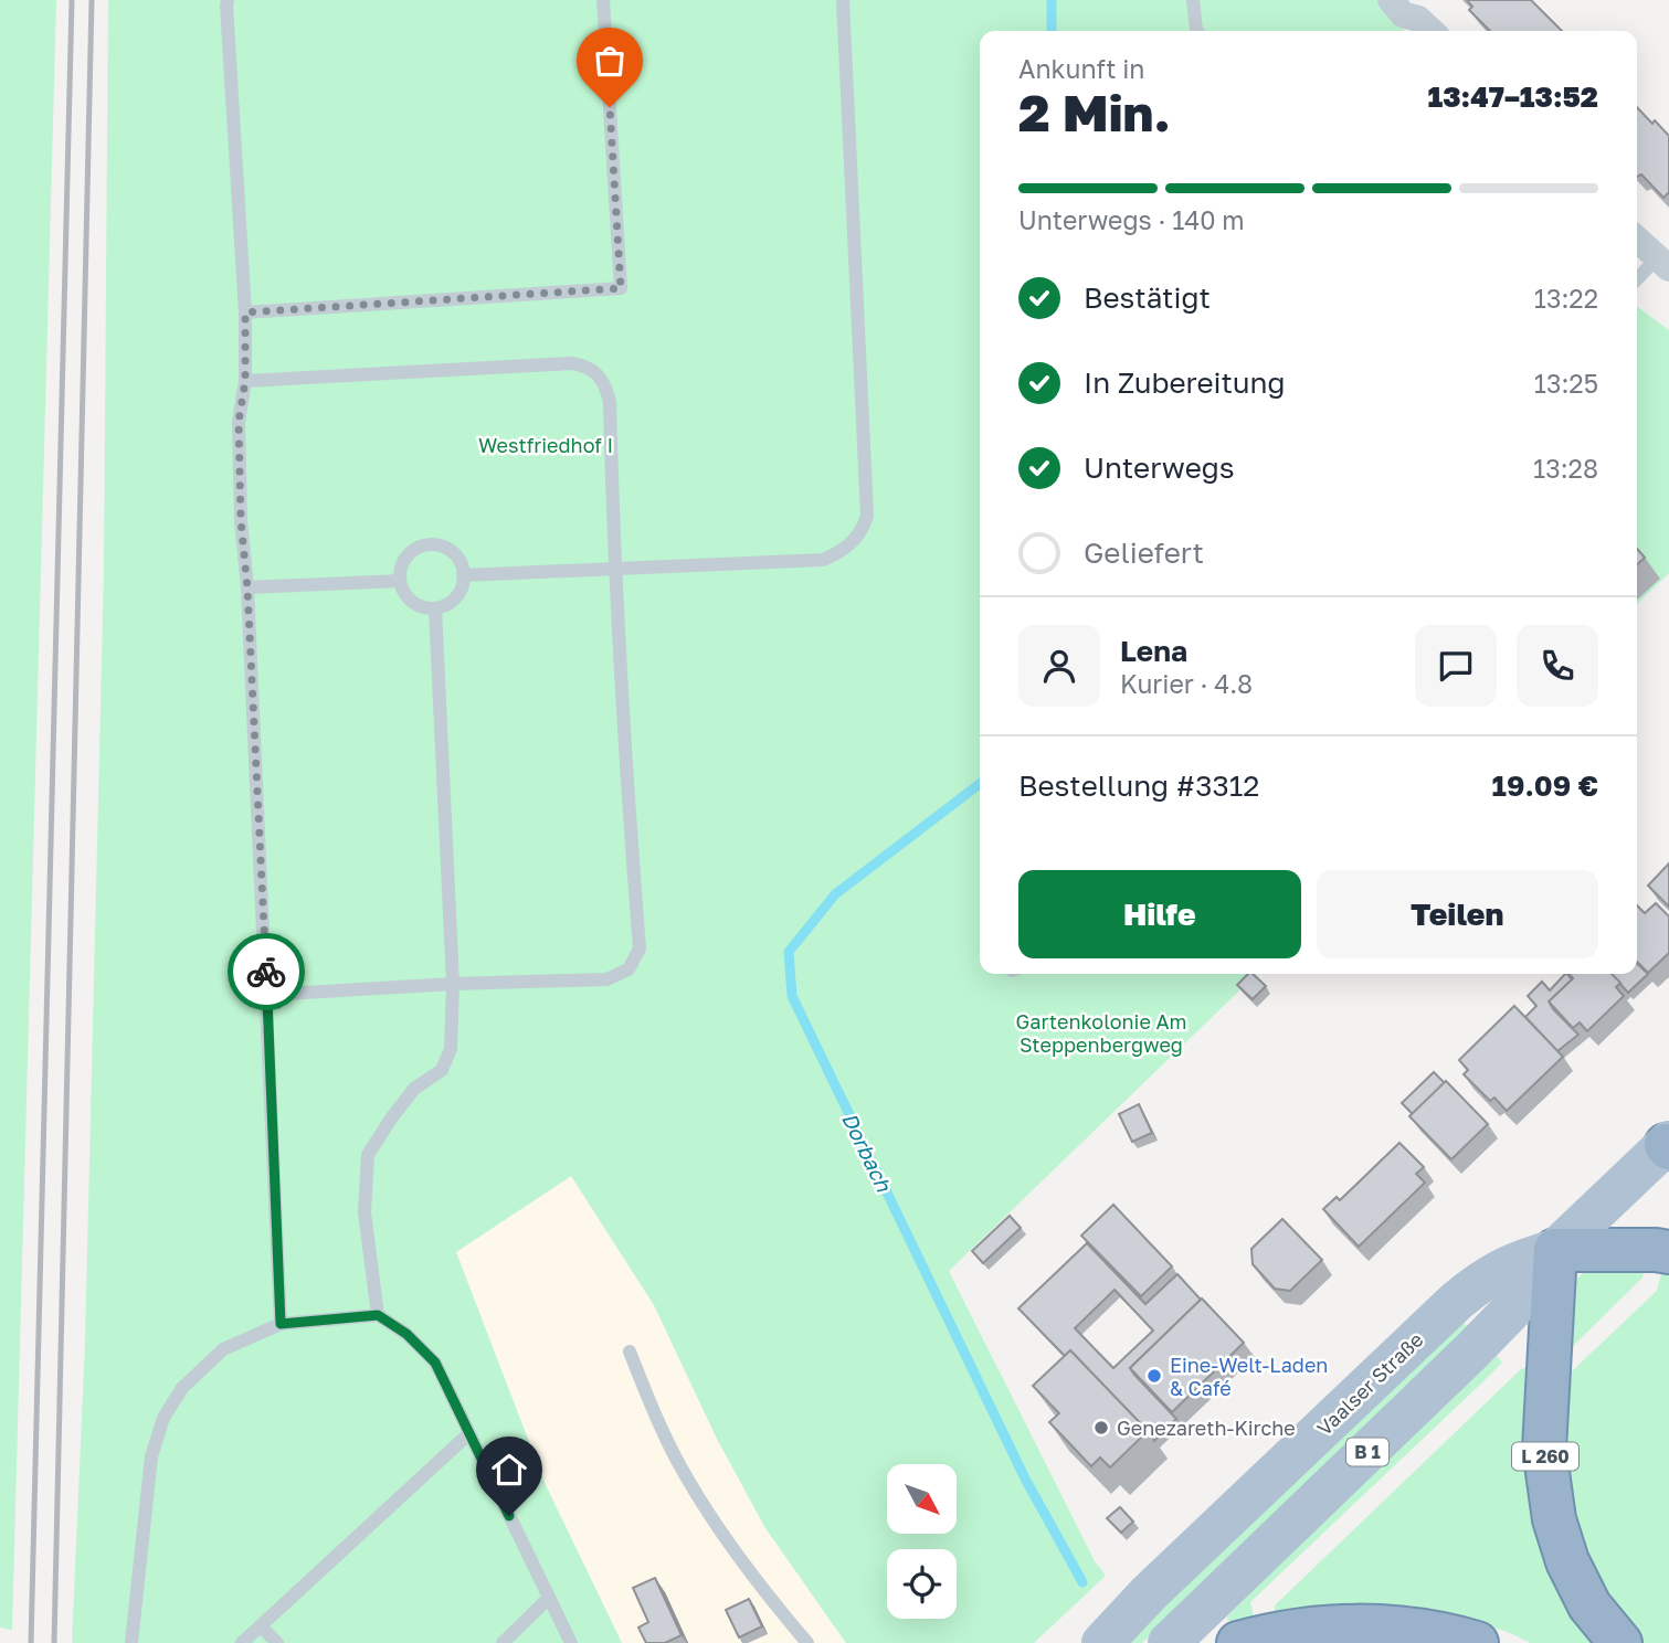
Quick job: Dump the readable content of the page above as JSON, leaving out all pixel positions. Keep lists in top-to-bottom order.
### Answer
{
  "streets": {
    "highway": ["L 260"],
    "main road": ["Vaalser Straße", "B 1"]
  },
  "crossings": [
    ["Vaalser Straße", "L 260"]
  ],
  "water": ["Dorbach"],
  "parks": ["Westfriedhof I", "Gartenkolonie Am Steppenbergweg"],
  "places": ["Eine-Welt-Laden & Café", "Genezareth-Kirche"],
  "north": "bottom right",
  "page": {
    "heading": ["2 Min.", "Ankunft in", "13:47–13:52"],
    "panel": [
      "Lena",
      "Kurier · 4.8",
      "Bestellung #3312",
      "19.09 €"
    ],
    "bar": "Unterwegs · 140 m",
    "list": [
      ["Bestätigt", "13:22"],
      ["In Zubereitung", "13:25"],
      ["Unterwegs", "13:28"],
      "Geliefert"
    ],
    "buttons": ["Hilfe", "Teilen"]
  }
}
